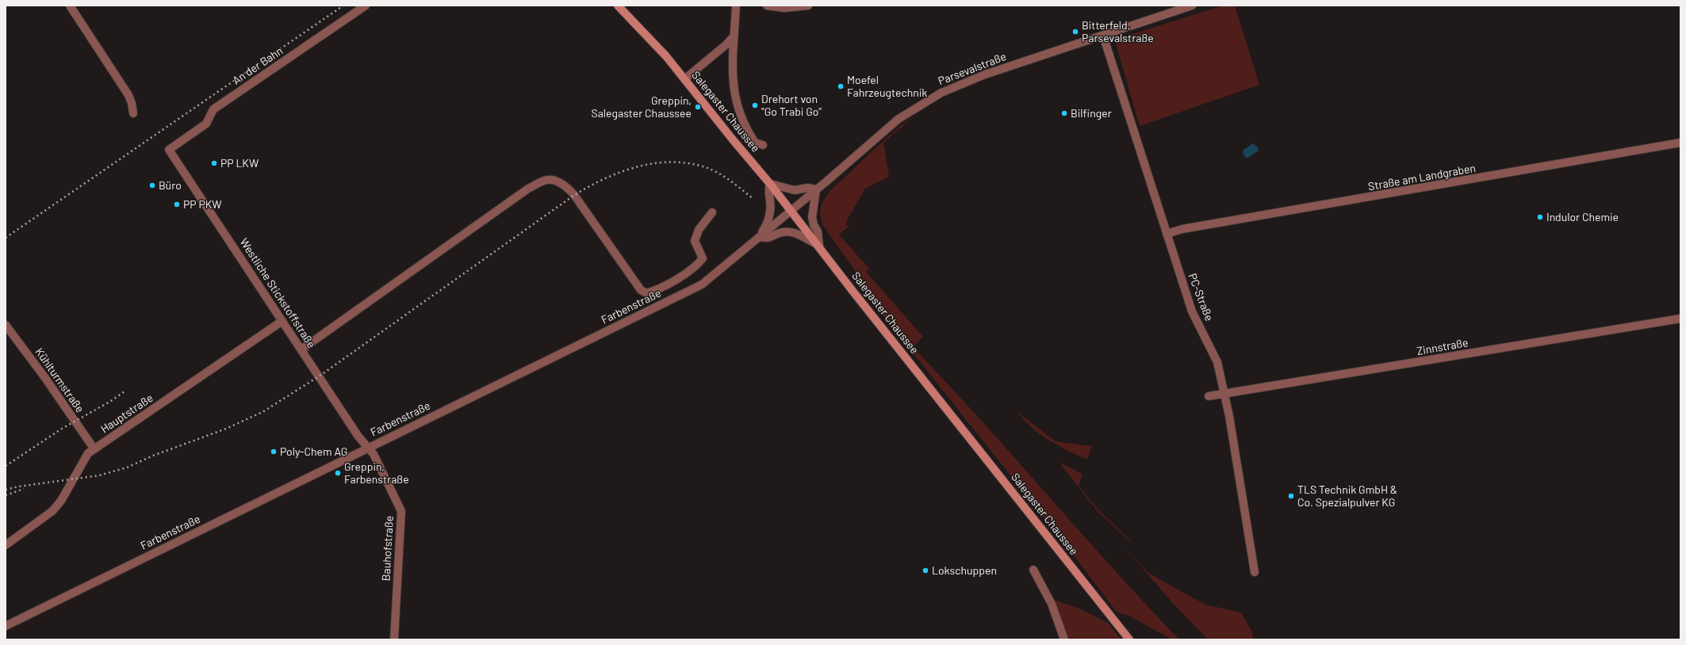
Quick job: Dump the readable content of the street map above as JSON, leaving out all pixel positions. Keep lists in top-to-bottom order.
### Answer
{
  "streets": {
    "main road": ["Salegaster Chaussee"],
    "street": [
      "An der Bahn",
      "Parsevalstraße",
      "Straße am Landgraben",
      "Westliche Stickstoffstraße",
      "PC-Straße",
      "Farbenstraße",
      "Zinnstraße",
      "Kühlturmstraße",
      "Hauptstraße",
      "Bauhofstraße"
    ]
  },
  "crossings": [
    ["An der Bahn", "Westliche Stickstoffstraße"],
    ["Parsevalstraße", "Salegaster Chaussee"],
    ["Parsevalstraße", "PC-Straße"],
    ["Parsevalstraße", "Farbenstraße"],
    ["Salegaster Chaussee", "Farbenstraße"],
    ["Straße am Landgraben", "PC-Straße"],
    ["Westliche Stickstoffstraße", "Farbenstraße"],
    ["Westliche Stickstoffstraße", "Hauptstraße"],
    ["Westliche Stickstoffstraße", "Bauhofstraße"],
    ["PC-Straße", "Zinnstraße"],
    ["Farbenstraße", "Bauhofstraße"],
    ["Kühlturmstraße", "Hauptstraße"]
  ],
  "places": [
    "Bitterfeld, Parsevalstraße",
    "Moefel Fahrzeugtechnik",
    "Drehort von \"Go Trabi Go\"",
    "Greppin, Salegaster Chaussee",
    "Bilfinger",
    "PP LKW",
    "Büro",
    "PP PKW",
    "Indulor Chemie",
    "Poly-Chem AG",
    "Greppin, Farbenstraße",
    "TLS Technik GmbH & Co. Spezialpulver KG",
    "Lokschuppen"
  ]
}
